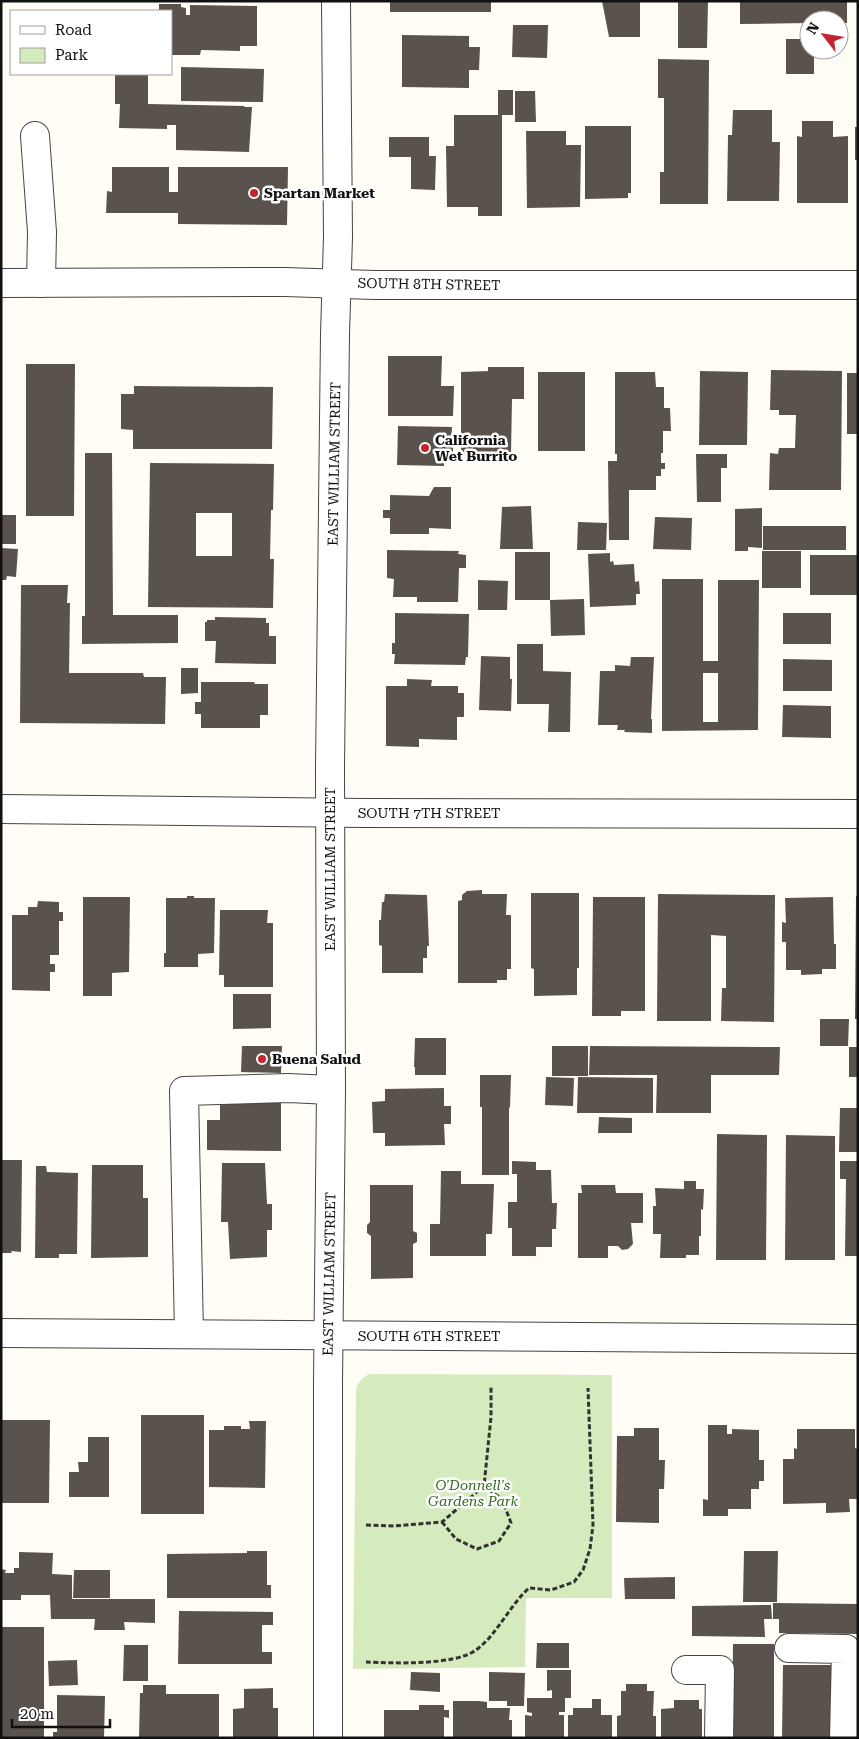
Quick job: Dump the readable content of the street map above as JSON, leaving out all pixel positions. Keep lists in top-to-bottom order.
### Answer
{
  "streets": {
    "street": [
      "SOUTH 8TH STREET",
      "EAST WILLIAM STREET",
      "SOUTH 7TH STREET",
      "SOUTH 6TH STREET"
    ]
  },
  "crossings": [
    ["SOUTH 8TH STREET", "EAST WILLIAM STREET"],
    ["EAST WILLIAM STREET", "SOUTH 7TH STREET"],
    ["EAST WILLIAM STREET", "SOUTH 6TH STREET"]
  ],
  "parks": ["O'Donnell's Gardens Park"],
  "places": ["Spartan Market", "California Wet Burrito", "Buena Salud"],
  "legend": ["Road", "Park"],
  "scale_bar": "20 m",
  "north": "top left"
}
